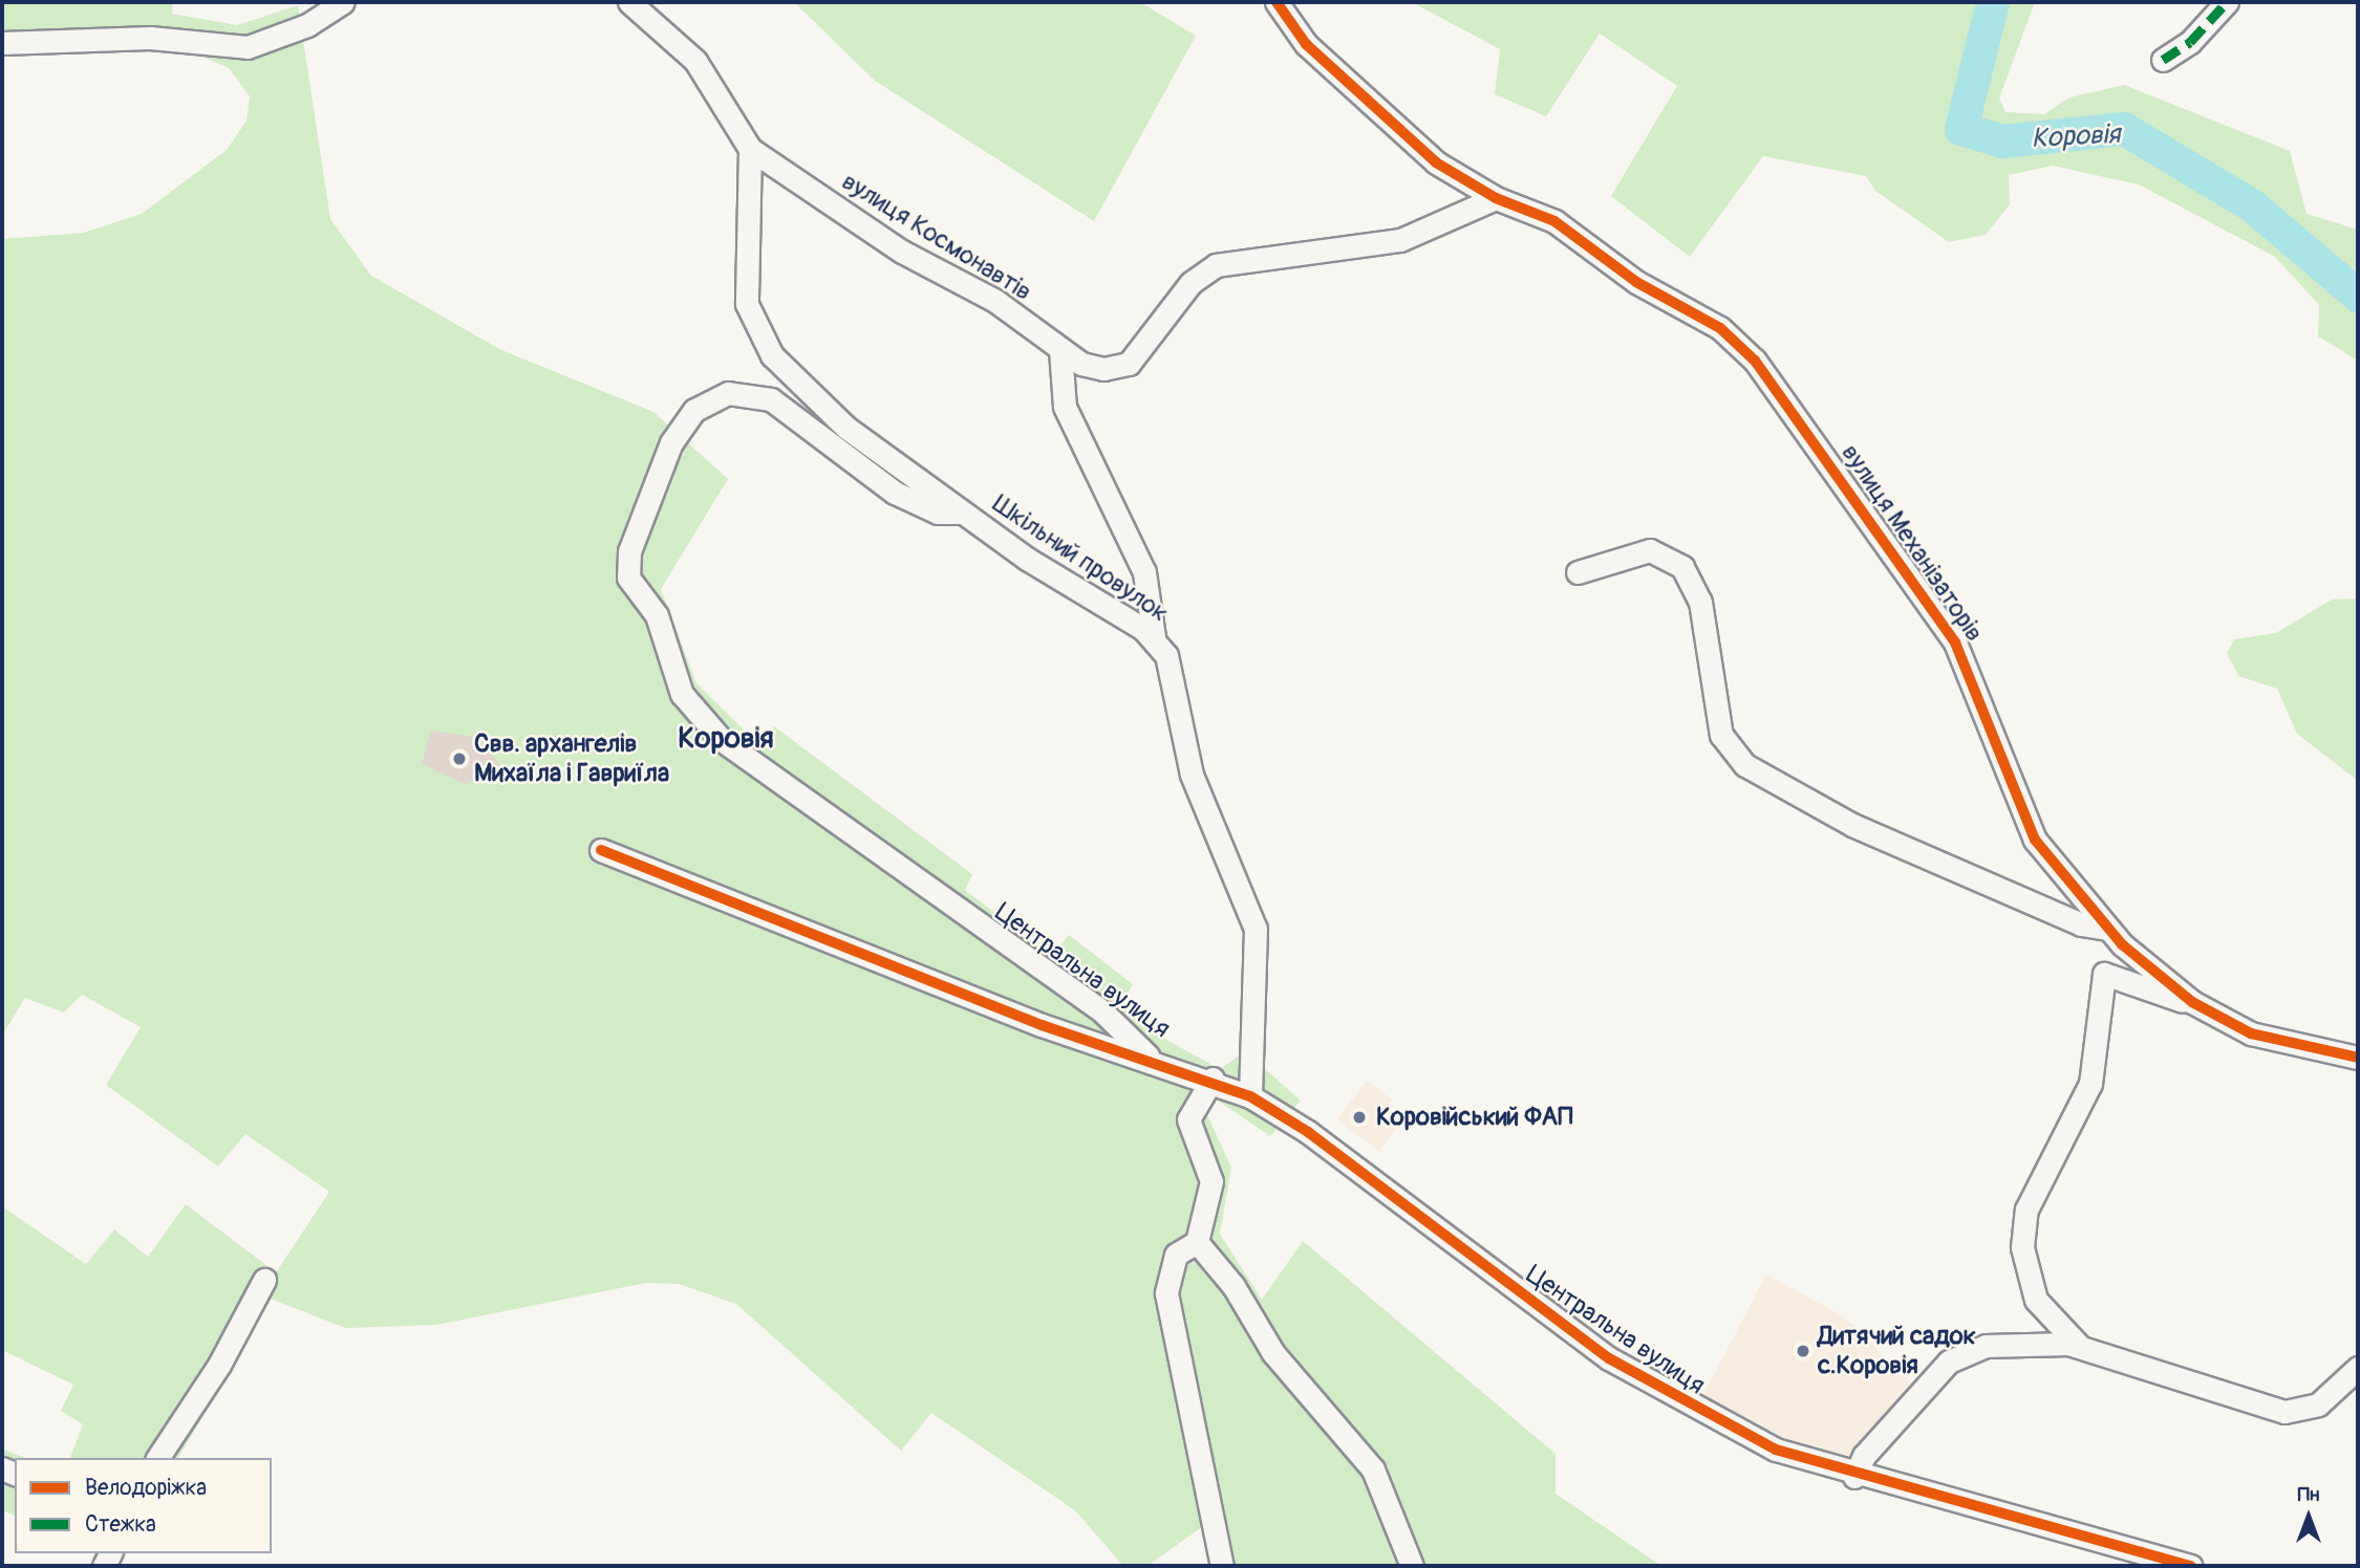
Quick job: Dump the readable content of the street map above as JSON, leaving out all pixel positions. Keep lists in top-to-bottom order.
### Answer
{
  "streets": {
    "street": [
      "вулиця Космонавтів",
      "вулиця Механізаторів",
      "Шкільний провулок",
      "Центральна вулиця"
    ]
  },
  "crossings": [
    ["вулиця Космонавтів", "вулиця Механізаторів"],
    ["вулиця Космонавтів", "Шкільний провулок"],
    ["Шкільний провулок", "Центральна вулиця"]
  ],
  "districts": ["Коровія"],
  "water": ["Коровія"],
  "places": ["Свв. архангелів Михаїла і Гавриїла", "Коровійський ФАП", "Дитячий садок с.Коровія"],
  "legend": ["Велодоріжка", "Стежка"],
  "north": "top"
}
